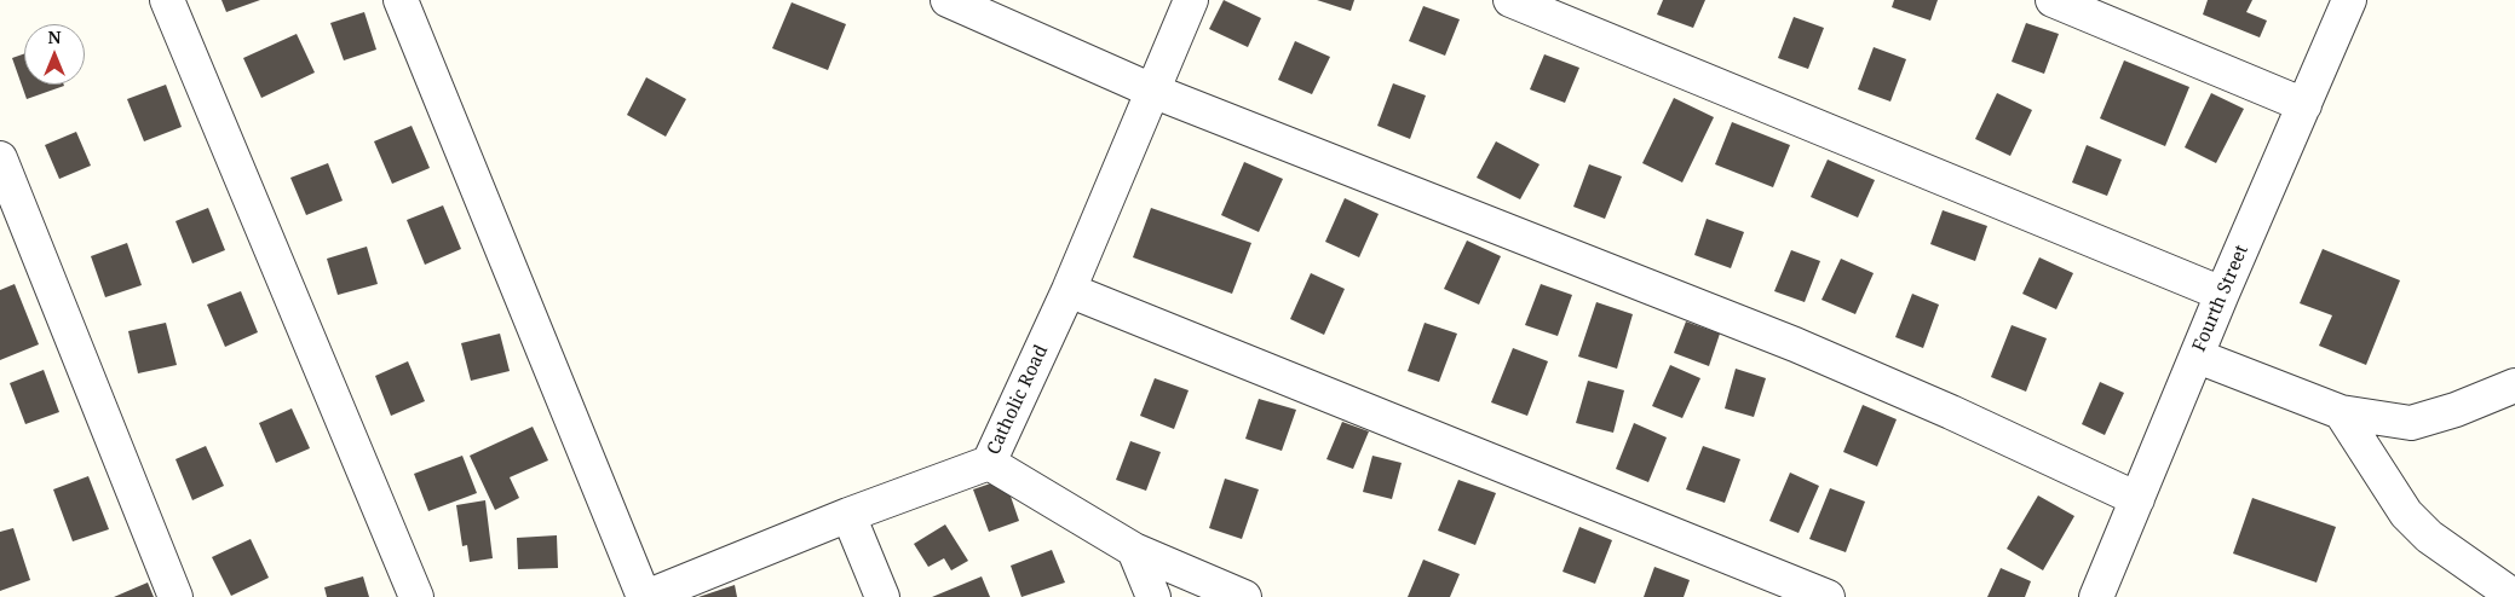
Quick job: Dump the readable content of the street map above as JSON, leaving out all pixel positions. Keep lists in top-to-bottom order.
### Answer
{
  "streets": {
    "street": ["Fourth Street", "Catholic Road"]
  },
  "north": "top"
}
